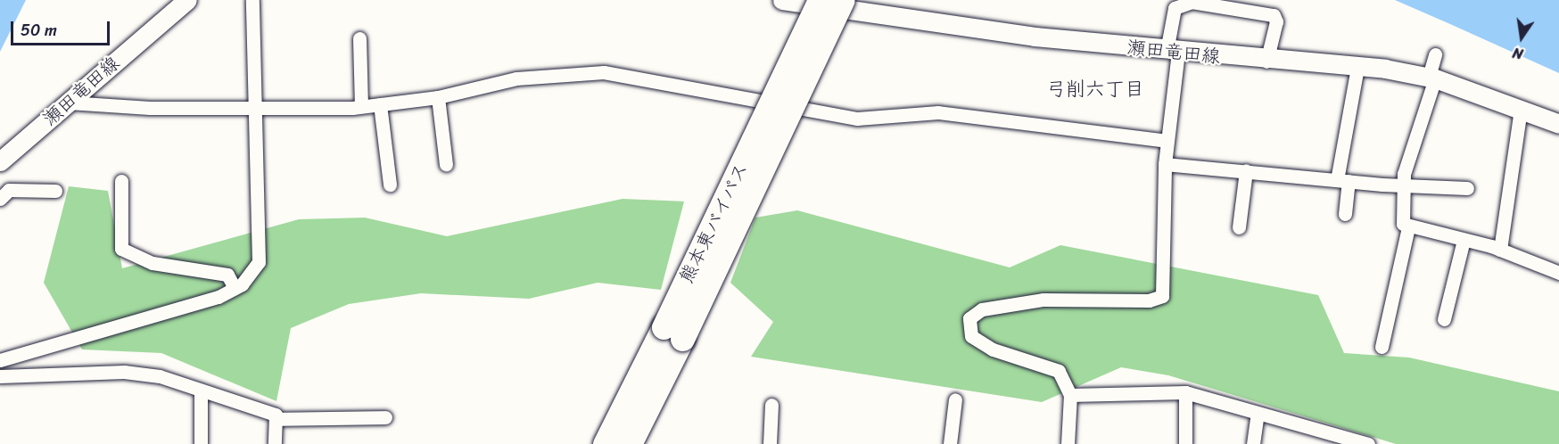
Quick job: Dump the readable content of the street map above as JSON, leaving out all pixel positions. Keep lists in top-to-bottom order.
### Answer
{
  "streets": {
    "highway": ["熊本東バイパス"],
    "main road": ["瀬田竜田線"]
  },
  "districts": ["弓削六丁目"],
  "scale_bar": "50 m",
  "north": "bottom"
}
